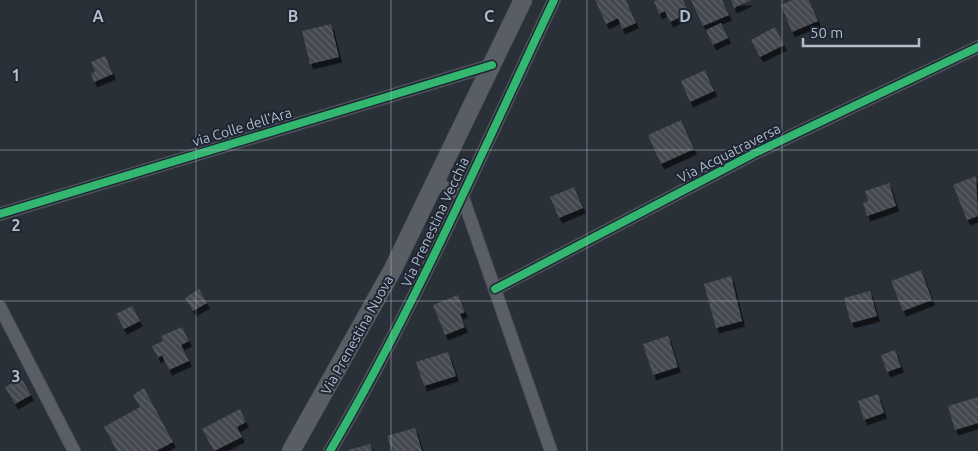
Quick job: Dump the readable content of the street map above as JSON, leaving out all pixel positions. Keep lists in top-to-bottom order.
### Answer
{
  "streets": {
    "main road": ["Via Prenestina Nuova"],
    "street": ["via Colle dell'Ara", "Via Acquatraversa", "Via Prenestina Vecchia"]
  },
  "crossings": [
    ["via Colle dell'Ara", "Via Prenestina Nuova"]
  ],
  "scale_bar": "50 m",
  "grid": {
    "columns": [
      "A",
      "B",
      "C",
      "D"
    ],
    "rows": ["1", "2", "3"]
  }
}
